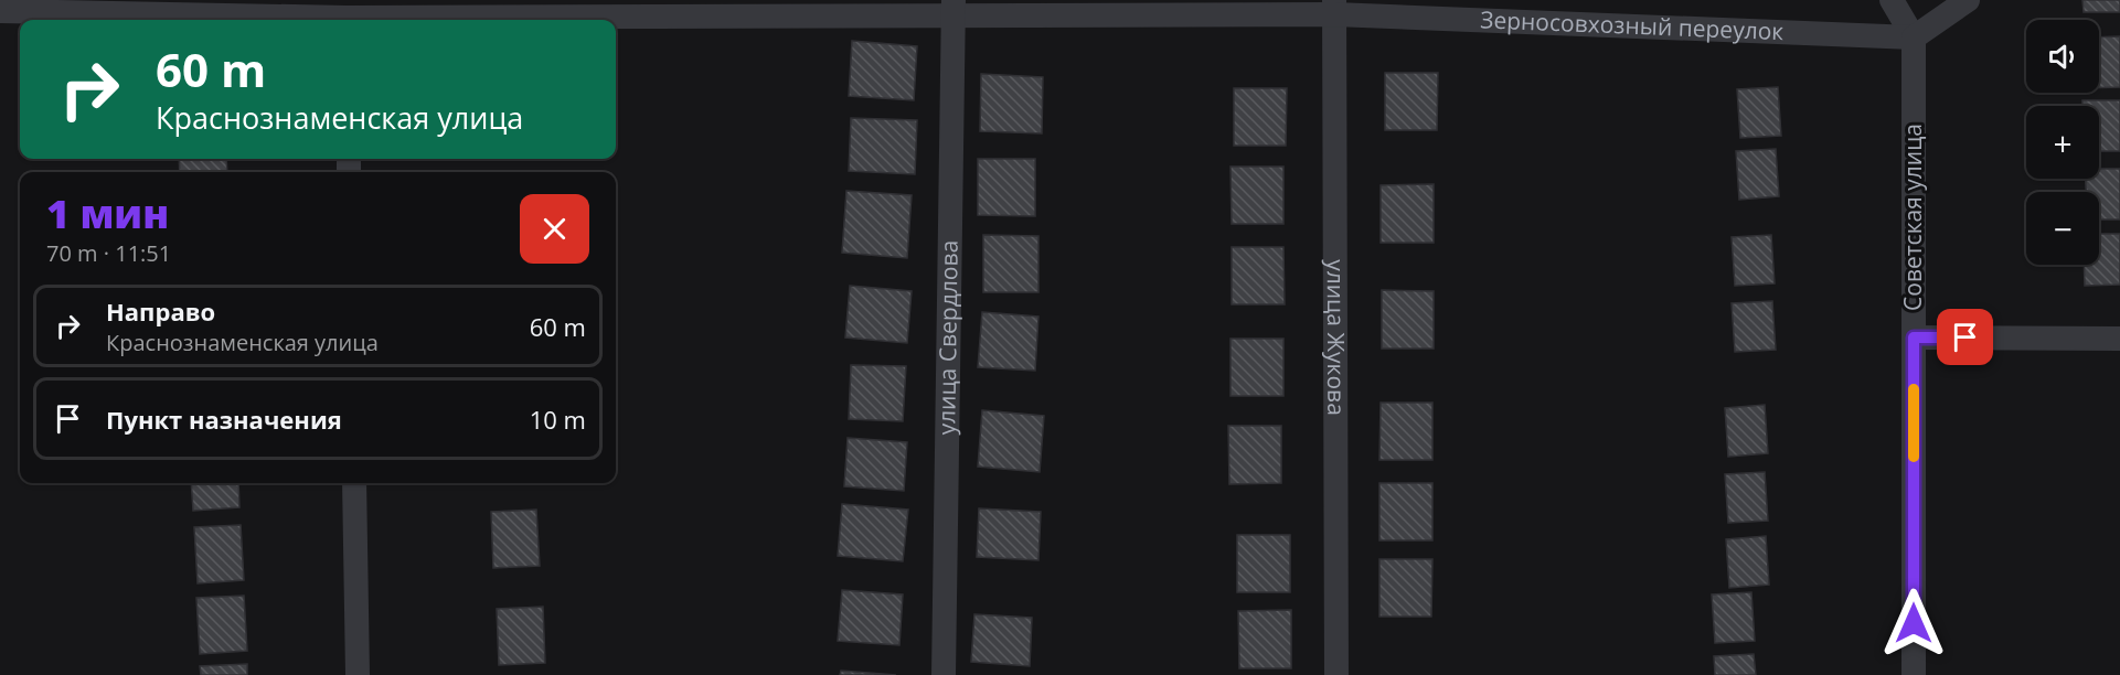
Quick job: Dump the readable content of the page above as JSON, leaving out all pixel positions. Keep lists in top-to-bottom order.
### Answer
{
  "streets": {
    "street": [
      "Зерносовхозный переулок",
      "Советская улица",
      "улица Свердлова",
      "улица Жукова"
    ]
  },
  "crossings": [
    ["Зерносовхозный переулок", "Советская улица"],
    ["Зерносовхозный переулок", "улица Свердлова"],
    ["Зерносовхозный переулок", "улица Жукова"]
  ],
  "page": {
    "map_buttons": ["+", "−"],
    "turn": ["60 m", "Краснознаменская улица"],
    "heading": ["1 мин", "70 m · 11:51"],
    "list": [
      {
        "name": "Направо",
        "note": "Краснознаменская улица",
        "value": "60 m"
      },
      {
        "name": "Пункт назначения",
        "value": "10 m"
      }
    ]
  }
}
